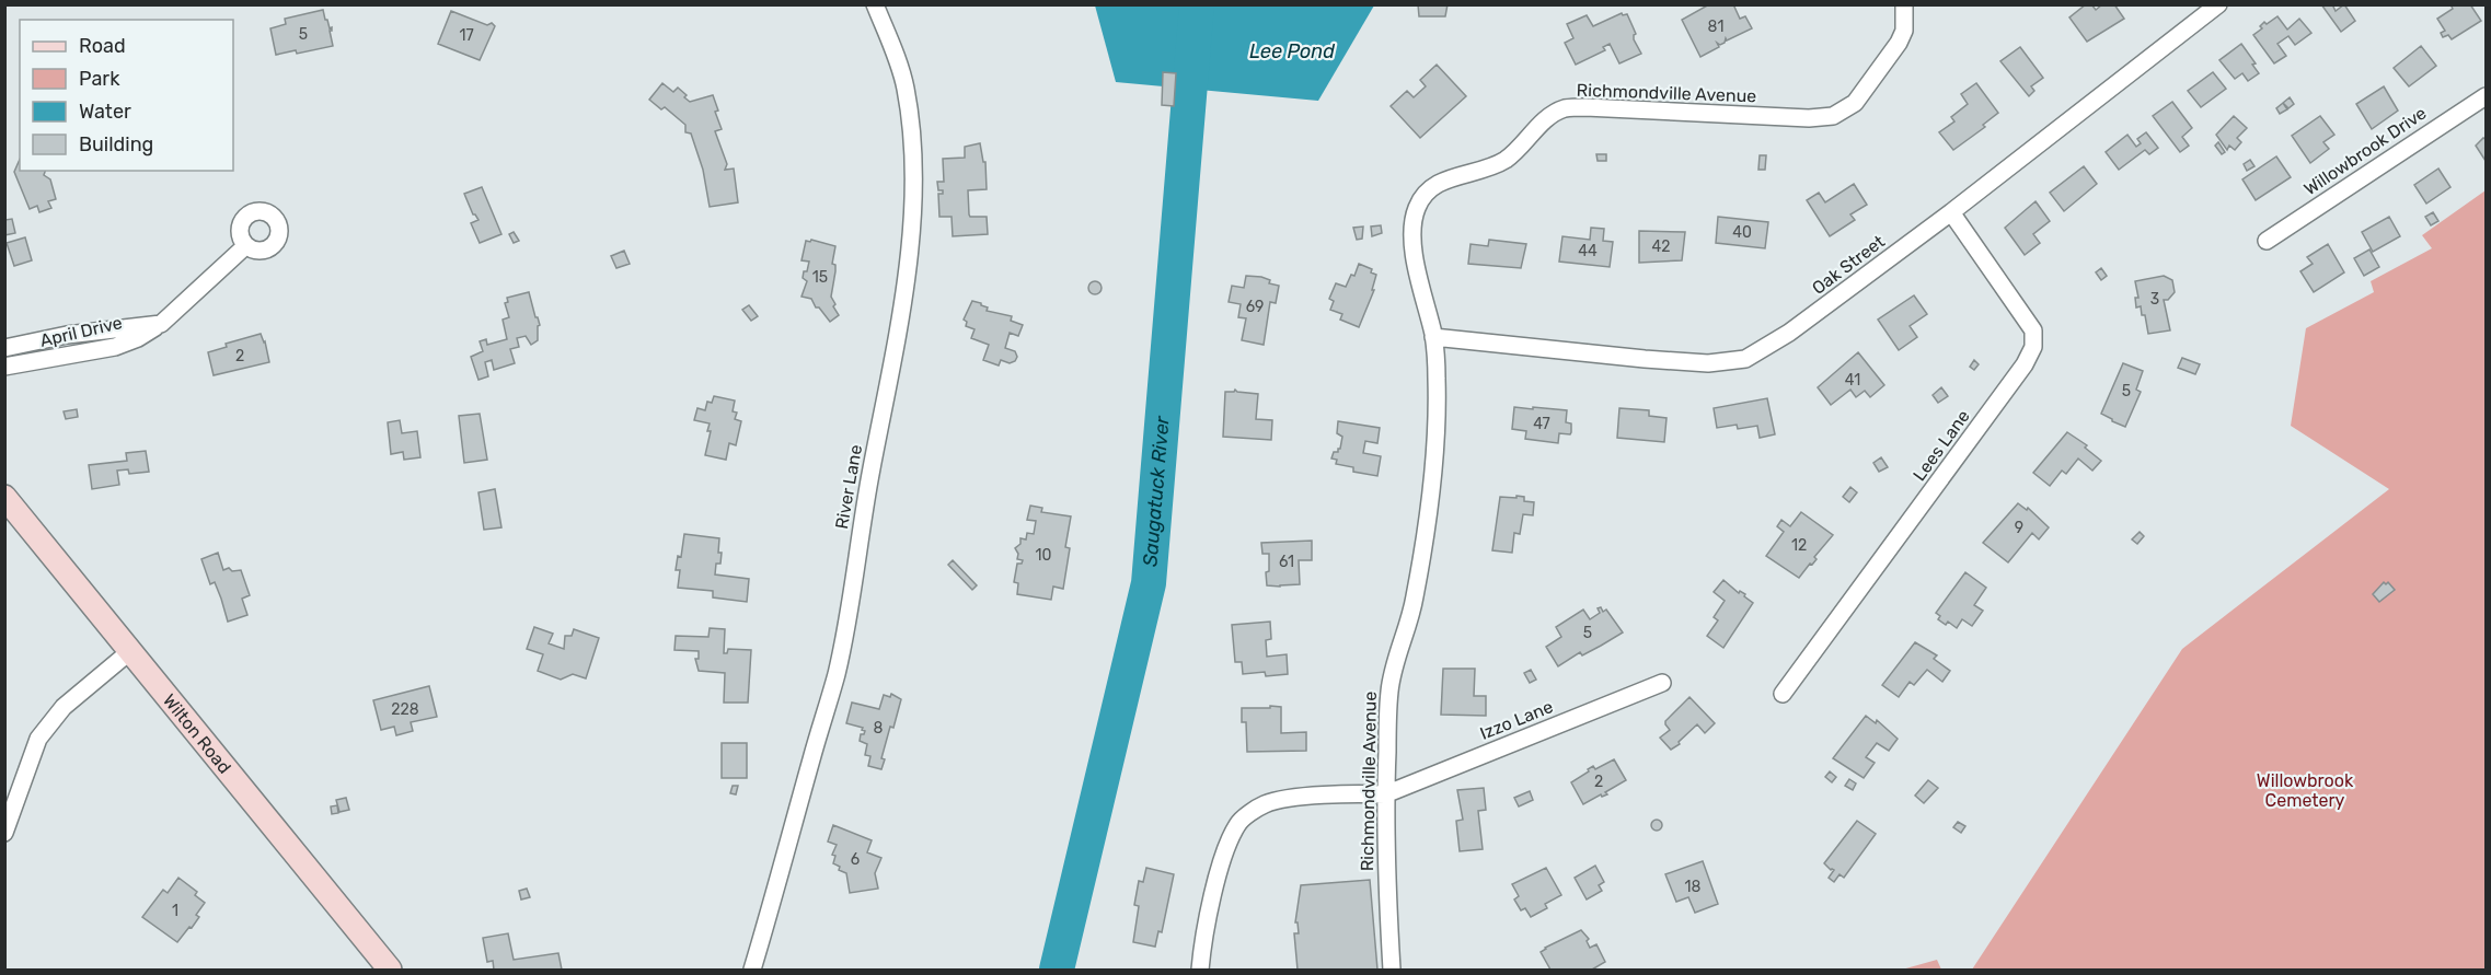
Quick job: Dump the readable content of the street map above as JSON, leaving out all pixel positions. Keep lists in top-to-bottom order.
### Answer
{
  "streets": {
    "main road": ["Wilton Road"],
    "street": [
      "Richmondville Avenue",
      "Willowbrook Drive",
      "Oak Street",
      "April Drive",
      "Lees Lane",
      "River Lane",
      "Izzo Lane"
    ]
  },
  "crossings": [
    ["Richmondville Avenue", "Oak Street"],
    ["Richmondville Avenue", "Izzo Lane"],
    ["Oak Street", "Lees Lane"]
  ],
  "water": ["Lee Pond", "Saugatuck River"],
  "parks": ["Willowbrook Cemetery"],
  "house_numbers": [
    "81",
    "5",
    "17",
    "40",
    "42",
    "44",
    "15",
    "3",
    "69",
    "2",
    "41",
    "5",
    "47",
    "9",
    "12",
    "10",
    "61",
    "5",
    "228",
    "8",
    "2",
    "6",
    "18",
    "1"
  ],
  "legend": [
    "Road",
    "Park",
    "Water",
    "Building"
  ]
}
